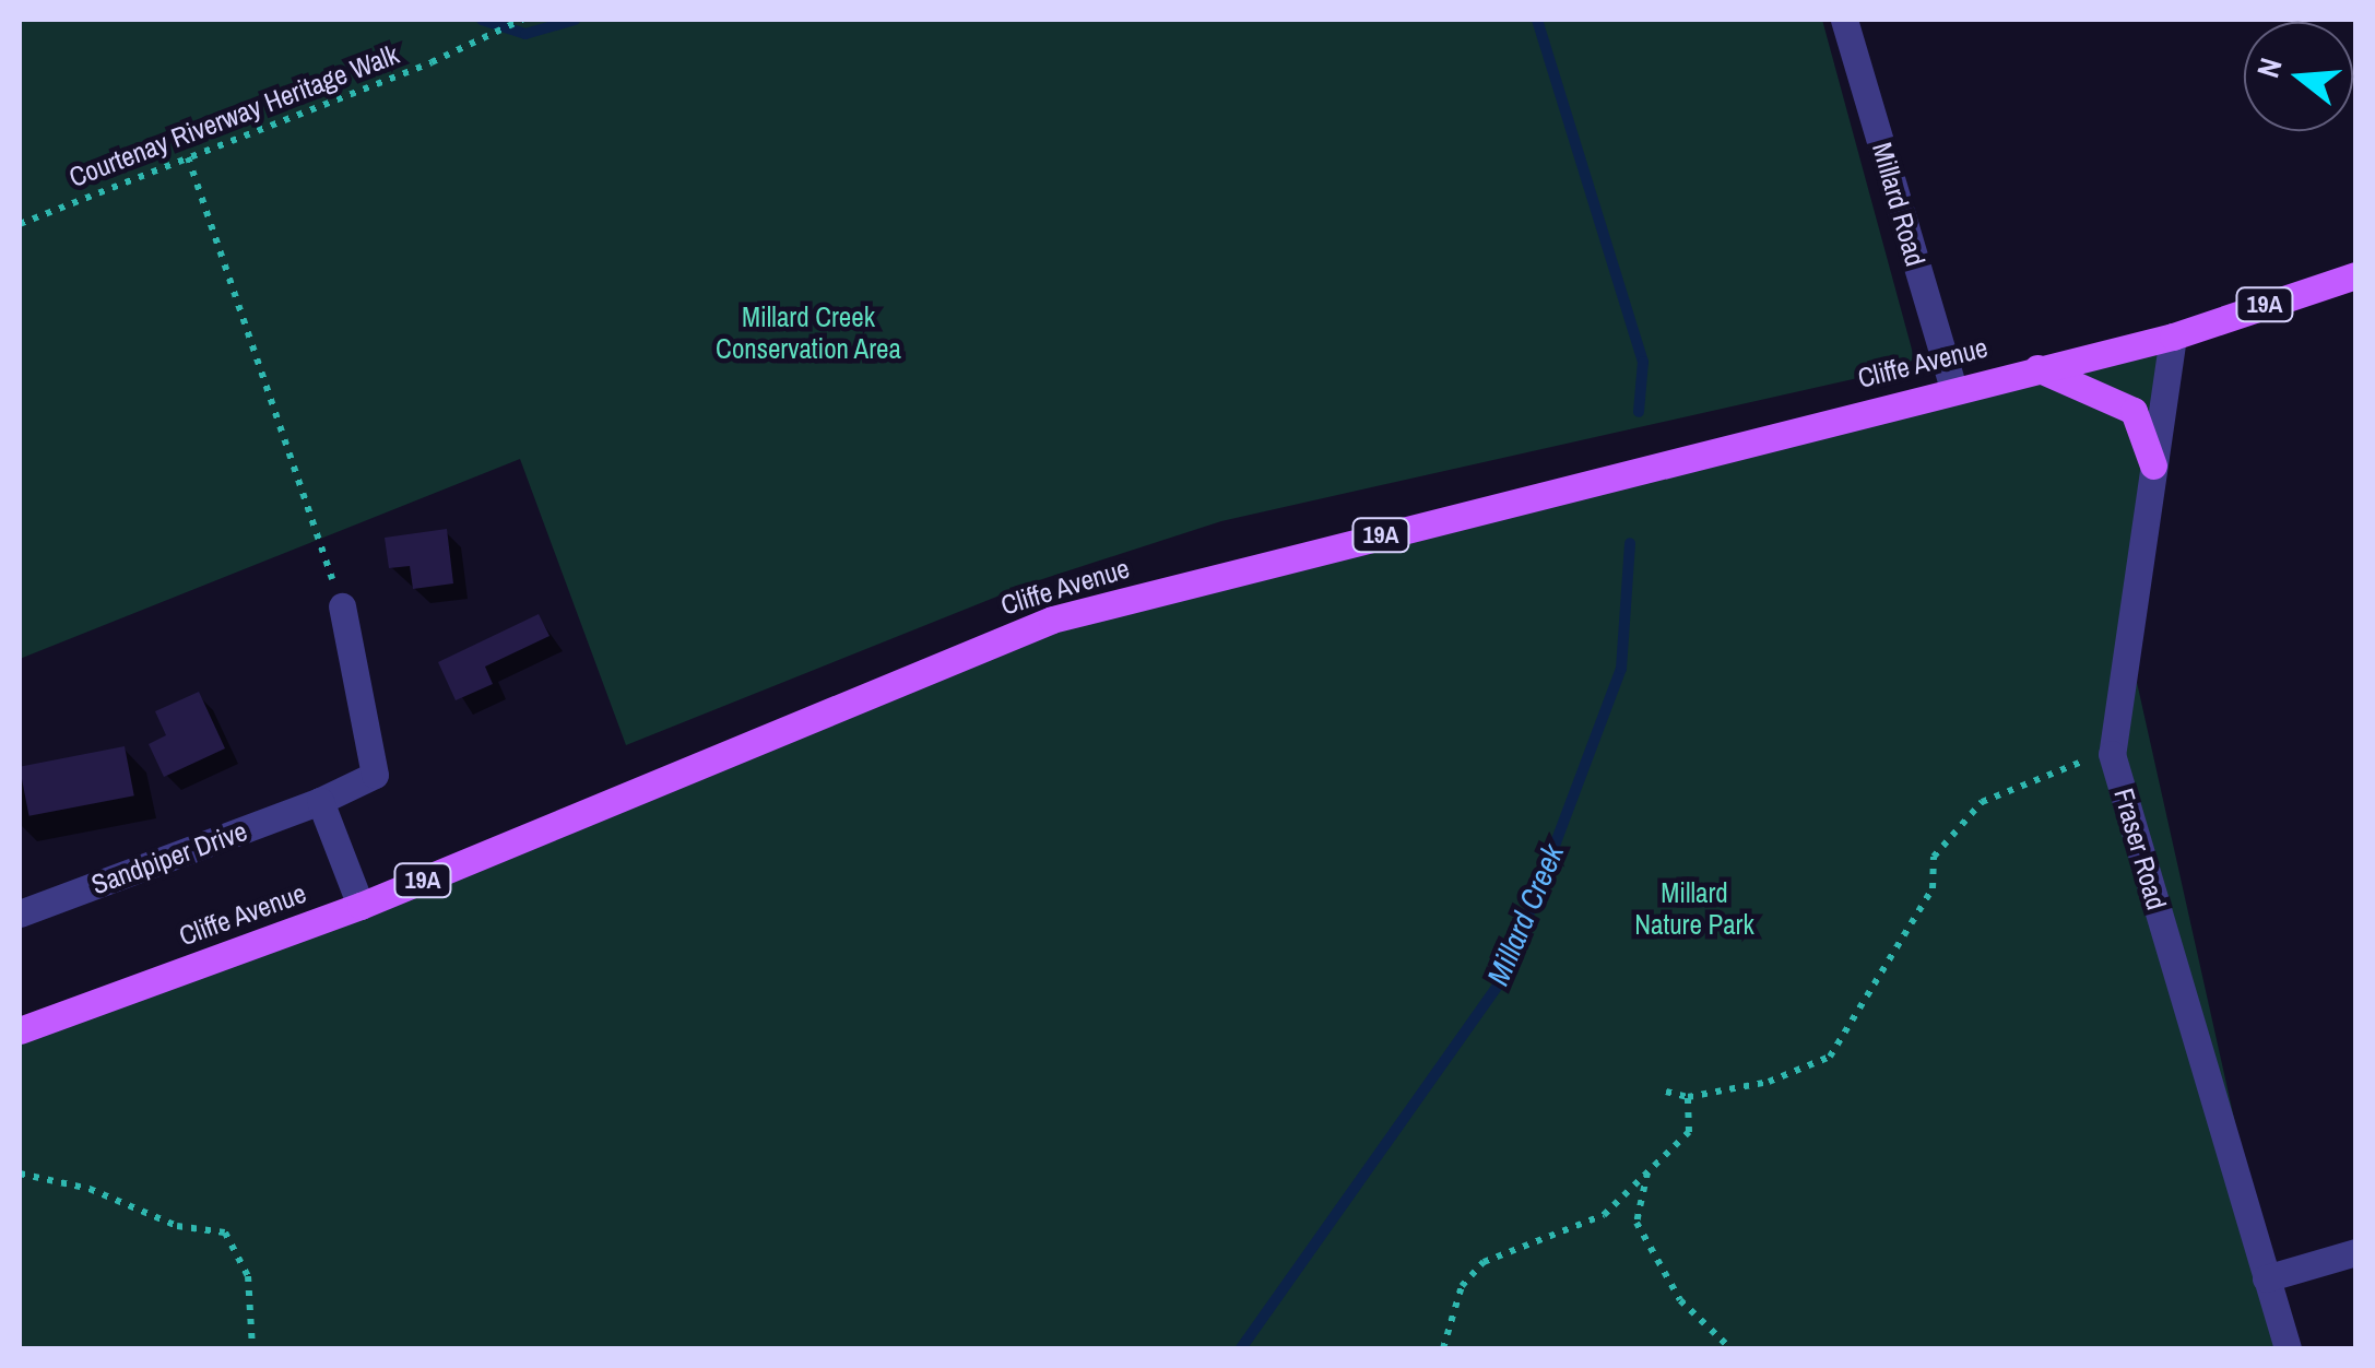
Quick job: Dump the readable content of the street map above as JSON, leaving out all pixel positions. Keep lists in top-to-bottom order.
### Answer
{
  "streets": {
    "main road": ["19A", "Cliffe Avenue"],
    "street": ["Millard Road", "Fraser Road", "Sandpiper Drive"],
    "path": ["Courtenay Riverway Heritage Walk"]
  },
  "crossings": [
    ["Millard Road", "Cliffe Avenue"],
    ["19A", "Cliffe Avenue"],
    ["19A", "Fraser Road"],
    ["Cliffe Avenue", "Fraser Road"]
  ],
  "water": ["Millard Creek"],
  "parks": ["Millard Creek Conservation Area", "Millard Nature Park"],
  "north": "left"
}
